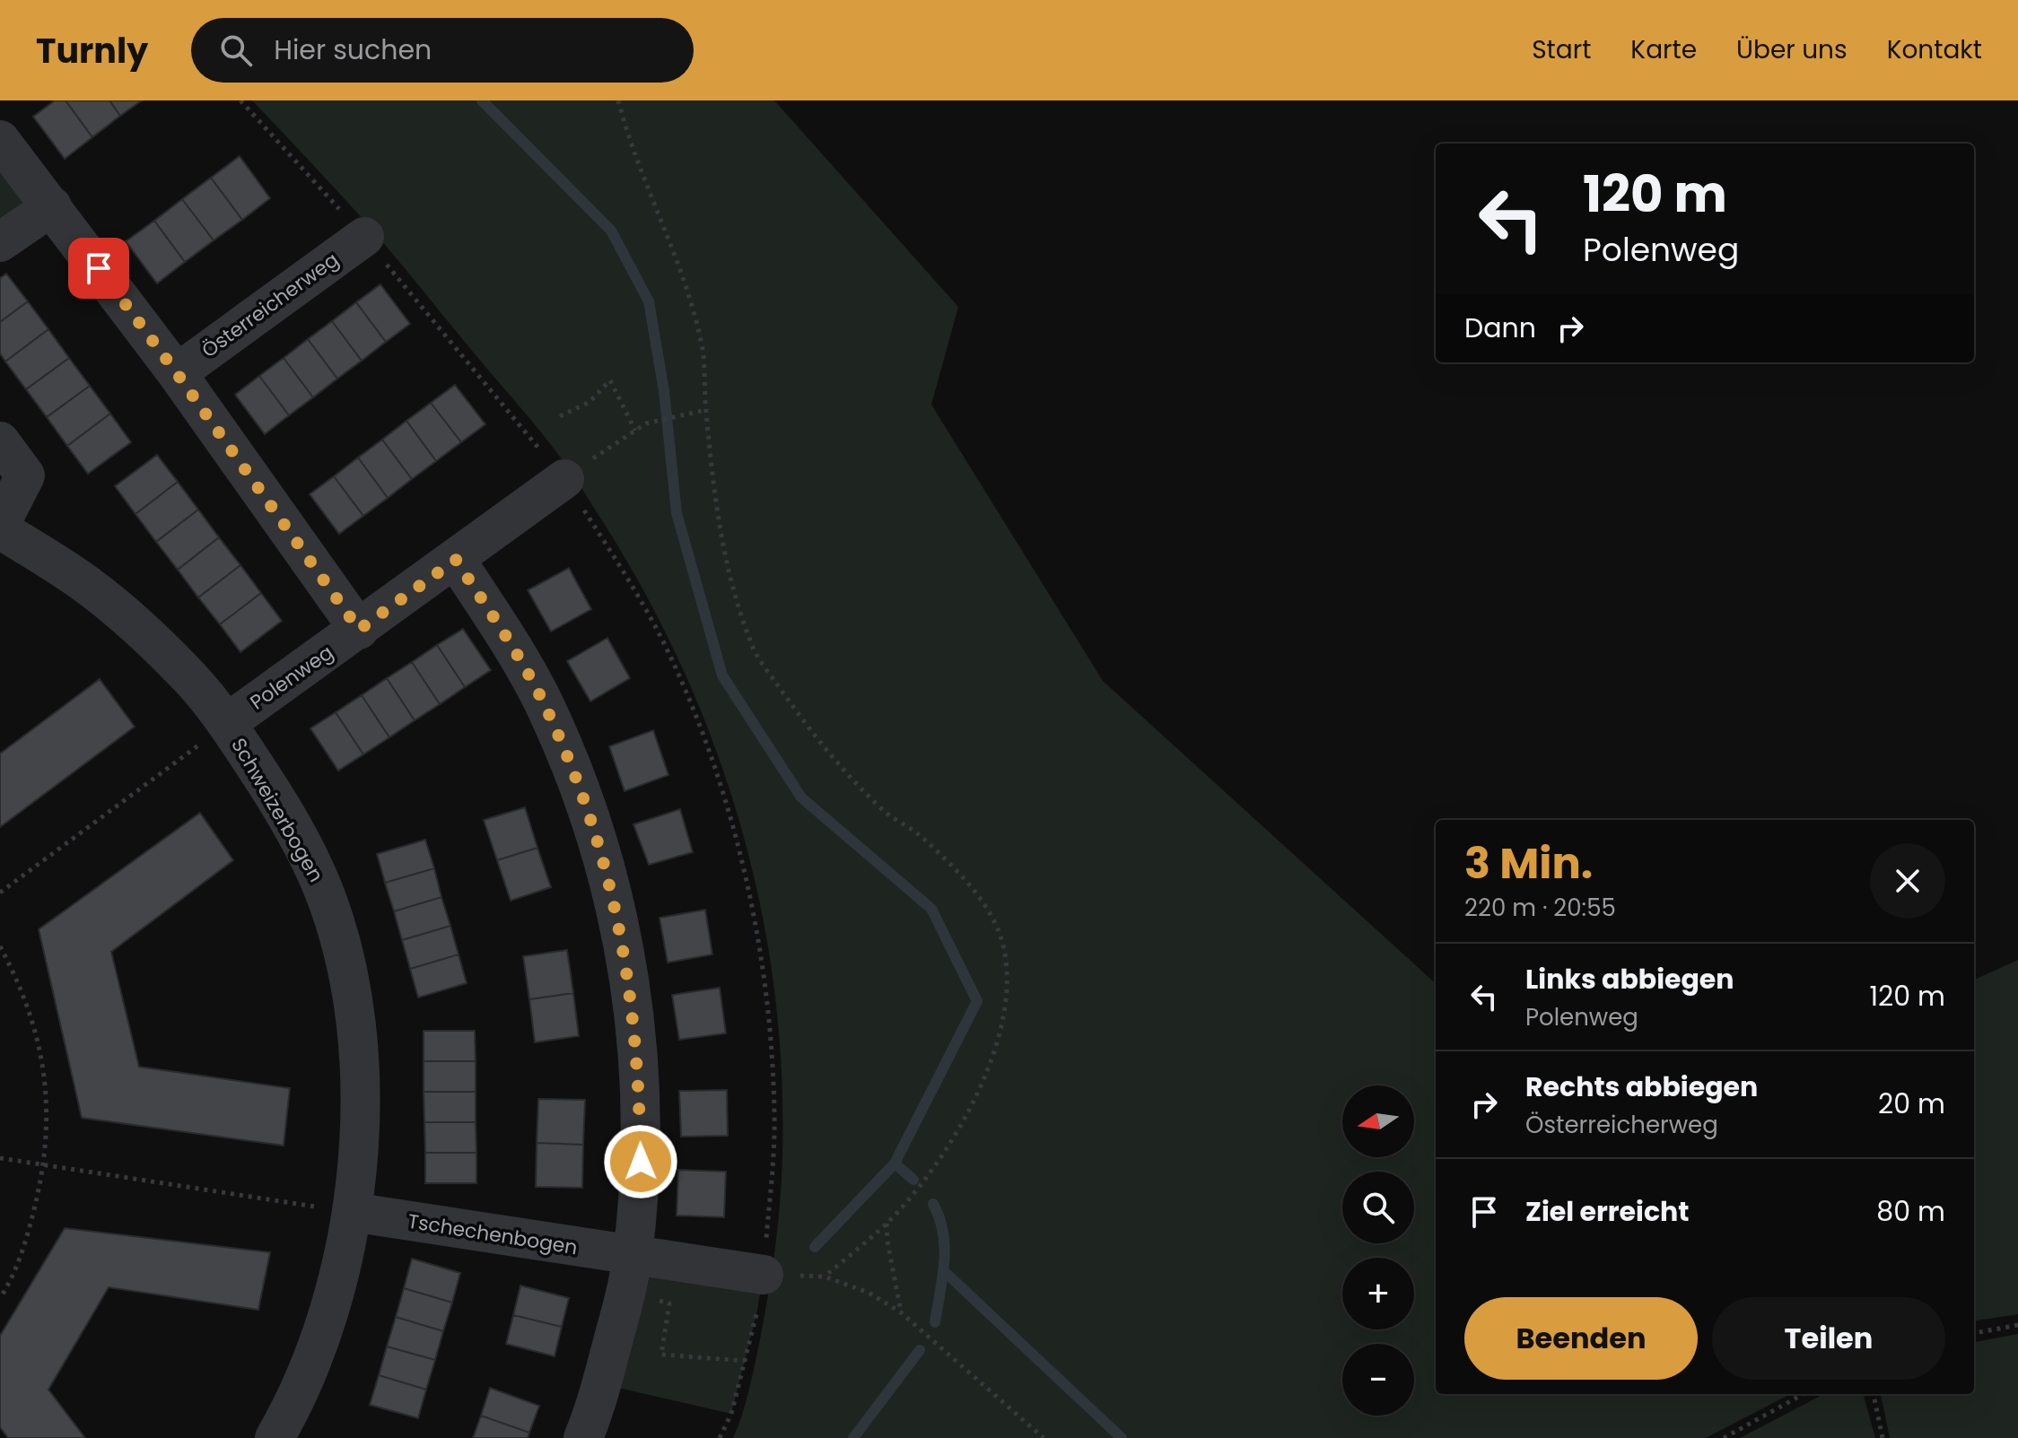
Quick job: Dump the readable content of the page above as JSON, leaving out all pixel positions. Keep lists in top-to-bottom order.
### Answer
{
  "streets": {
    "street": [
      "Österreicherweg",
      "Polenweg",
      "Schweizerbogen",
      "Tschechenbogen"
    ]
  },
  "crossings": [
    ["Polenweg", "Schweizerbogen"],
    ["Schweizerbogen", "Tschechenbogen"]
  ],
  "north": "left",
  "page": {
    "header": "Turnly",
    "search": "Hier suchen",
    "nav": [
      "Start",
      "Karte",
      "Über uns",
      "Kontakt"
    ],
    "turn": ["120 m", "Polenweg"],
    "then": "Dann",
    "heading": ["3 Min.", "220 m · 20:55"],
    "list": [
      {
        "name": "Links abbiegen",
        "note": "Polenweg",
        "value": "120 m"
      },
      {
        "name": "Rechts abbiegen",
        "note": "Österreicherweg",
        "value": "20 m"
      },
      {
        "name": "Ziel erreicht",
        "value": "80 m"
      }
    ],
    "map_buttons": ["+", "−"],
    "buttons": ["Beenden", "Teilen"]
  }
}
